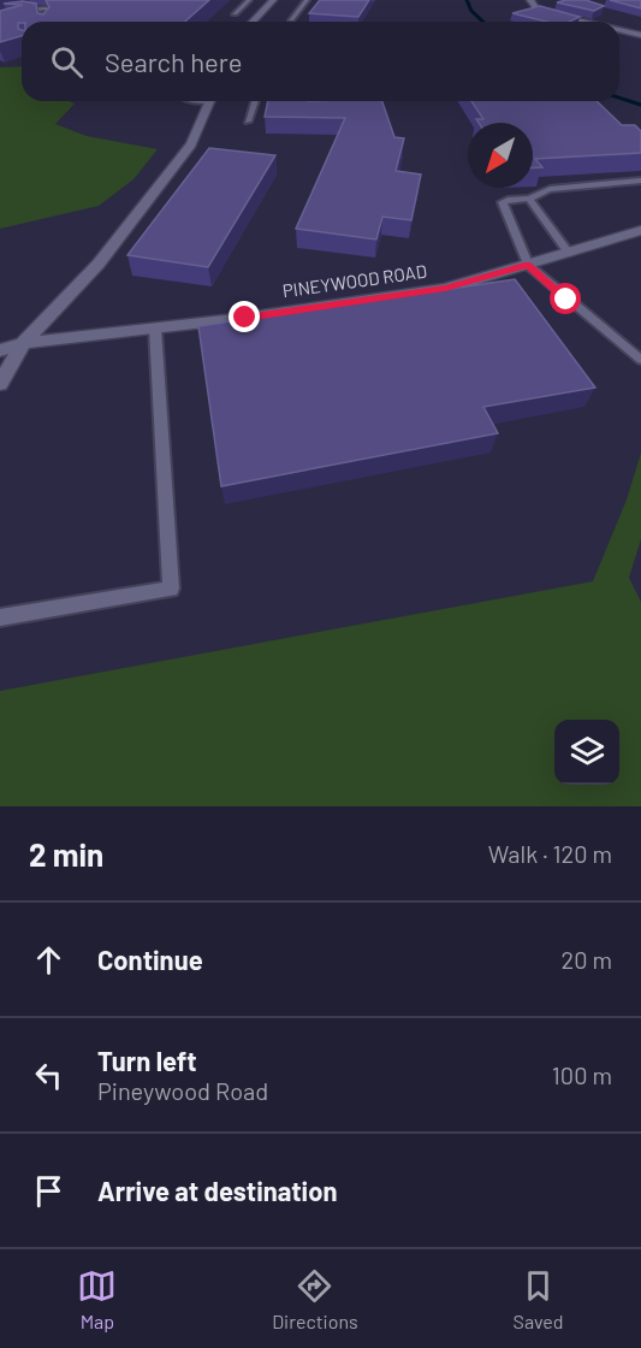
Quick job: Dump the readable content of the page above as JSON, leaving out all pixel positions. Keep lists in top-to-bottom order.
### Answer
{
  "streets": {
    "street": ["PINEYWOOD ROAD"]
  },
  "north": "bottom left",
  "page": {
    "search": "Search here",
    "heading": ["2 min", "Walk · 120 m"],
    "list": [
      ["Continue", "20 m"],
      ["Turn left", "Pineywood Road", "100 m"],
      "Arrive at destination"
    ],
    "nav": ["Map", "Directions", "Saved"]
  }
}
